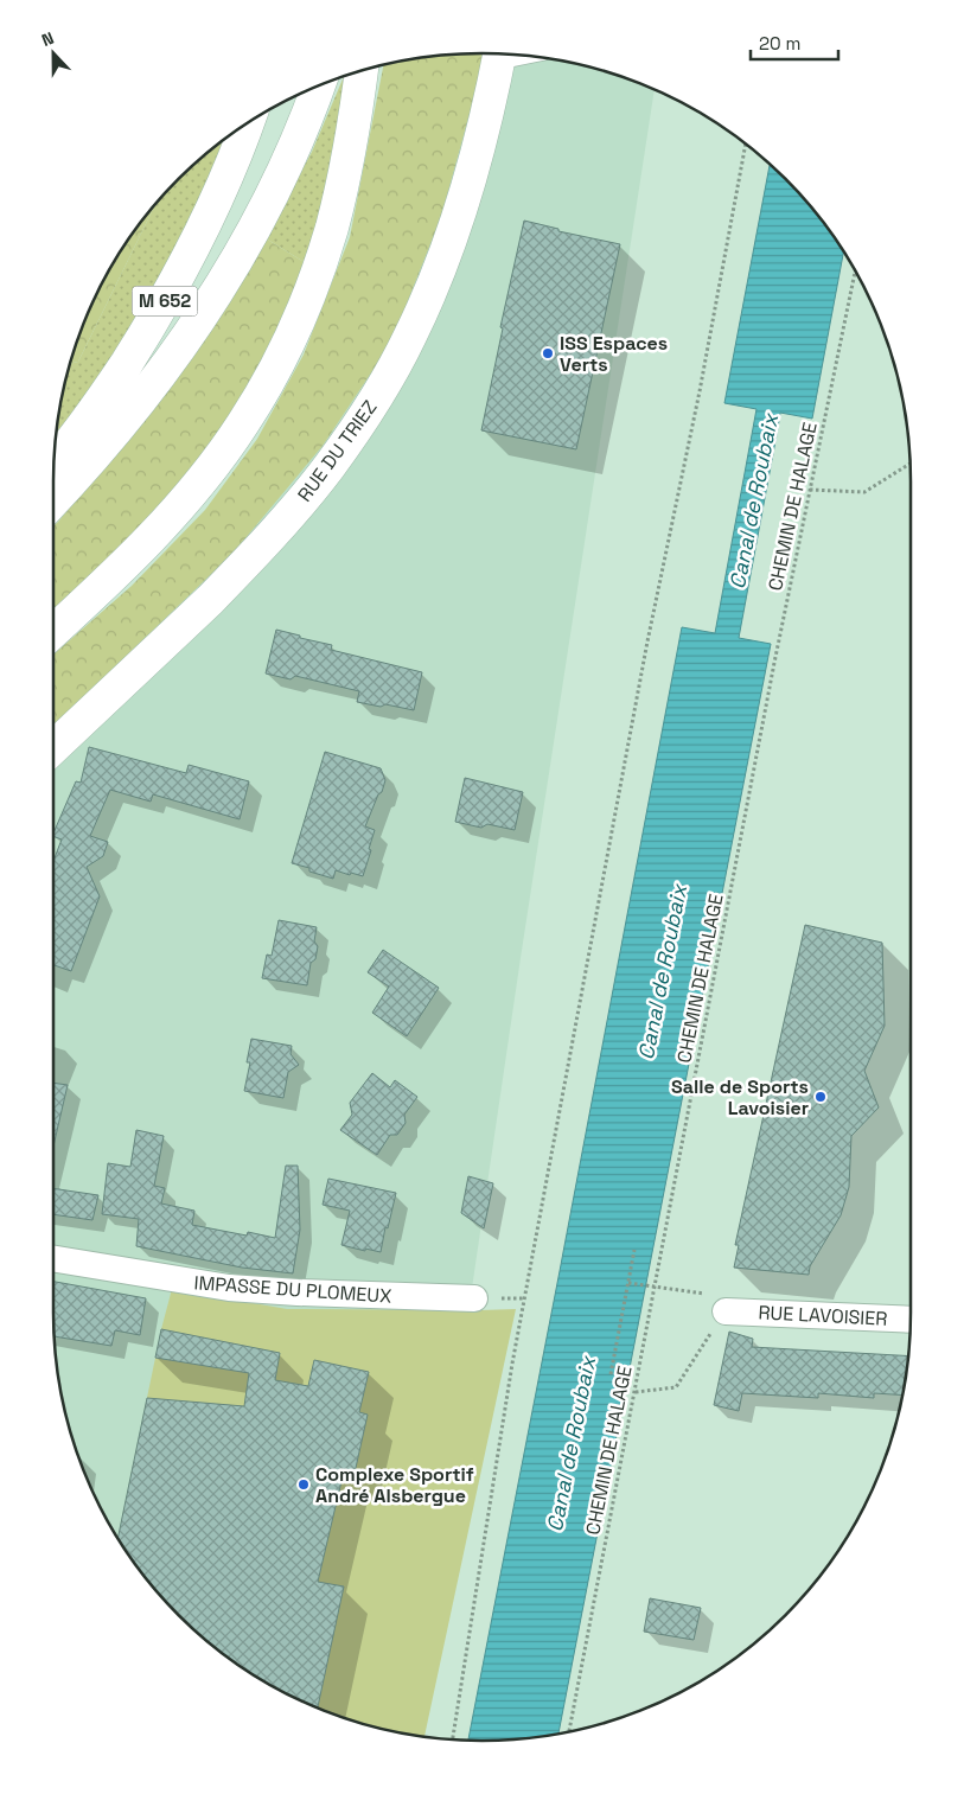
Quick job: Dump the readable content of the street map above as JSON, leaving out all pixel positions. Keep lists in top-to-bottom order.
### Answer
{
  "streets": {
    "main road": ["M 652", "RUE DU TRIEZ"],
    "street": ["IMPASSE DU PLOMEUX", "RUE LAVOISIER"],
    "path": ["CHEMIN DE HALAGE"]
  },
  "water": ["Canal de Roubaix"],
  "places": ["ISS Espaces Verts", "Salle de Sports Lavoisier", "Complexe Sportif André Alsbergue"],
  "scale_bar": "20 m",
  "north": "top"
}
